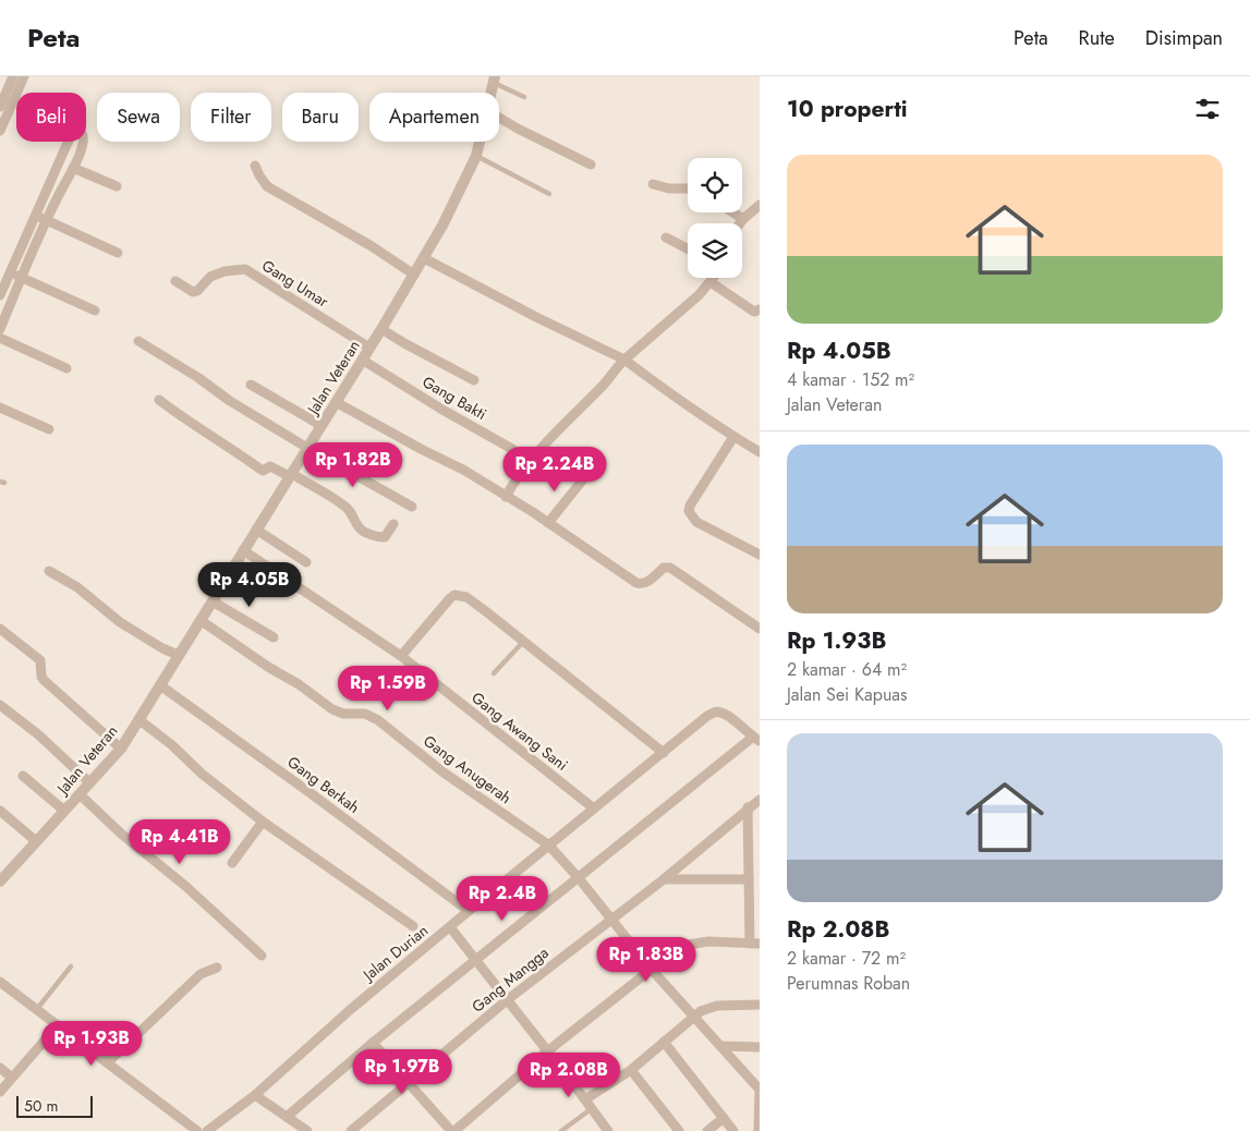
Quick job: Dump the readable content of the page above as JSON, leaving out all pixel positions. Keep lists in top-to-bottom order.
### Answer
{
  "streets": {
    "street": [
      "Gang Umar",
      "Jalan Veteran",
      "Gang Bakti",
      "Gang Awang Sani",
      "Gang Anugerah",
      "Gang Berkah",
      "Jalan Durian",
      "Gang Mangga"
    ]
  },
  "crossings": [
    ["Gang Umar", "Jalan Veteran"],
    ["Jalan Veteran", "Gang Bakti"],
    ["Jalan Veteran", "Gang Awang Sani"],
    ["Jalan Veteran", "Gang Anugerah"],
    ["Jalan Veteran", "Gang Berkah"],
    ["Gang Awang Sani", "Jalan Durian"],
    ["Gang Anugerah", "Jalan Durian"],
    ["Gang Anugerah", "Gang Mangga"],
    ["Gang Berkah", "Jalan Durian"]
  ],
  "scale_bar": "50 m",
  "page": {
    "header": "Peta",
    "nav": ["Peta", "Rute", "Disimpan"],
    "heading": "10 properti",
    "chip": [
      "Beli",
      "Sewa",
      "Filter",
      "Baru",
      "Apartemen"
    ],
    "list": [
      {
        "name": "Rp 4.05B",
        "note": "4 kamar · 152 m² · Jalan Veteran"
      },
      {
        "name": "Rp 1.93B",
        "note": "2 kamar · 64 m² · Jalan Sei Kapuas"
      },
      {
        "name": "Rp 2.08B",
        "note": "2 kamar · 72 m² · Perumnas Roban"
      }
    ],
    "price": [
      "Rp 1.82B",
      "Rp 2.24B",
      "Rp 4.05B",
      "Rp 1.59B",
      "Rp 4.41B",
      "Rp 2.4B",
      "Rp 1.83B",
      "Rp 1.93B",
      "Rp 1.97B",
      "Rp 2.08B"
    ],
    "scale": "50 m"
  }
}
